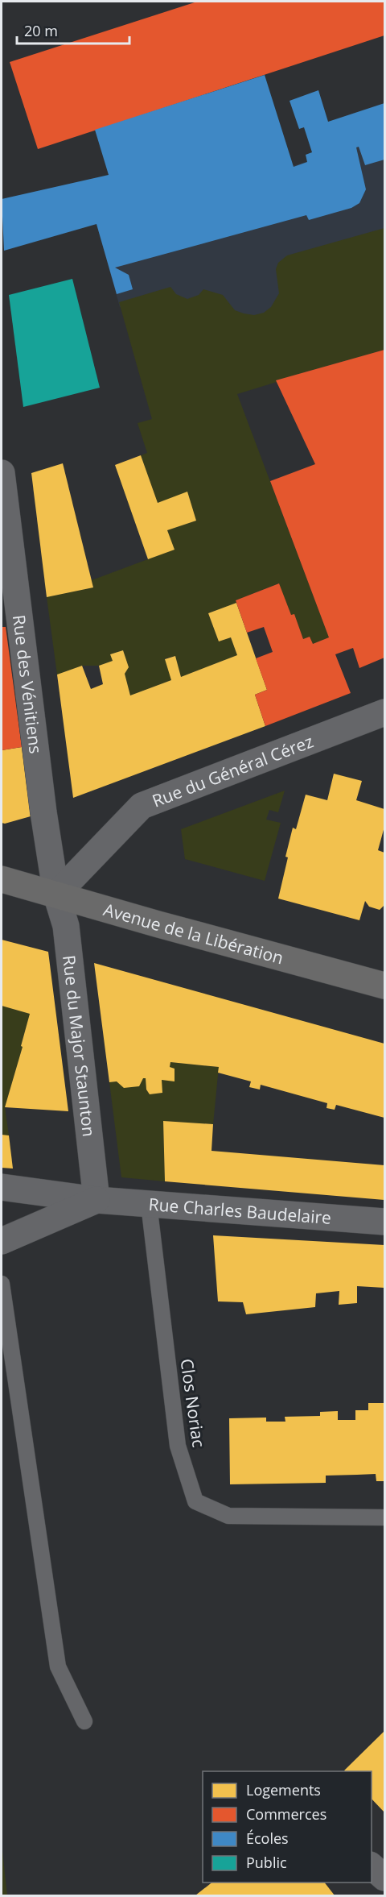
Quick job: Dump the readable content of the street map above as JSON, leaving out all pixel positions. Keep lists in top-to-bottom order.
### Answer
{
  "streets": {
    "main road": ["Avenue de la Libération"],
    "street": [
      "Rue des Vénitiens",
      "Rue du Général Cérez",
      "Rue du Major Staunton",
      "Rue Charles Baudelaire"
    ],
    "lane": ["Clos Noriac"]
  },
  "crossings": [
    ["Rue des Vénitiens", "Rue du Général Cérez"],
    ["Rue des Vénitiens", "Avenue de la Libération"],
    ["Rue des Vénitiens", "Rue du Major Staunton"],
    ["Rue du Général Cérez", "Avenue de la Libération"],
    ["Rue du Général Cérez", "Rue du Major Staunton"],
    ["Avenue de la Libération", "Rue du Major Staunton"],
    ["Rue du Major Staunton", "Rue Charles Baudelaire"],
    ["Rue Charles Baudelaire", "Clos Noriac"]
  ],
  "legend": [
    "Logements",
    "Commerces",
    "Écoles",
    "Public"
  ],
  "scale_bar": "20 m"
}
